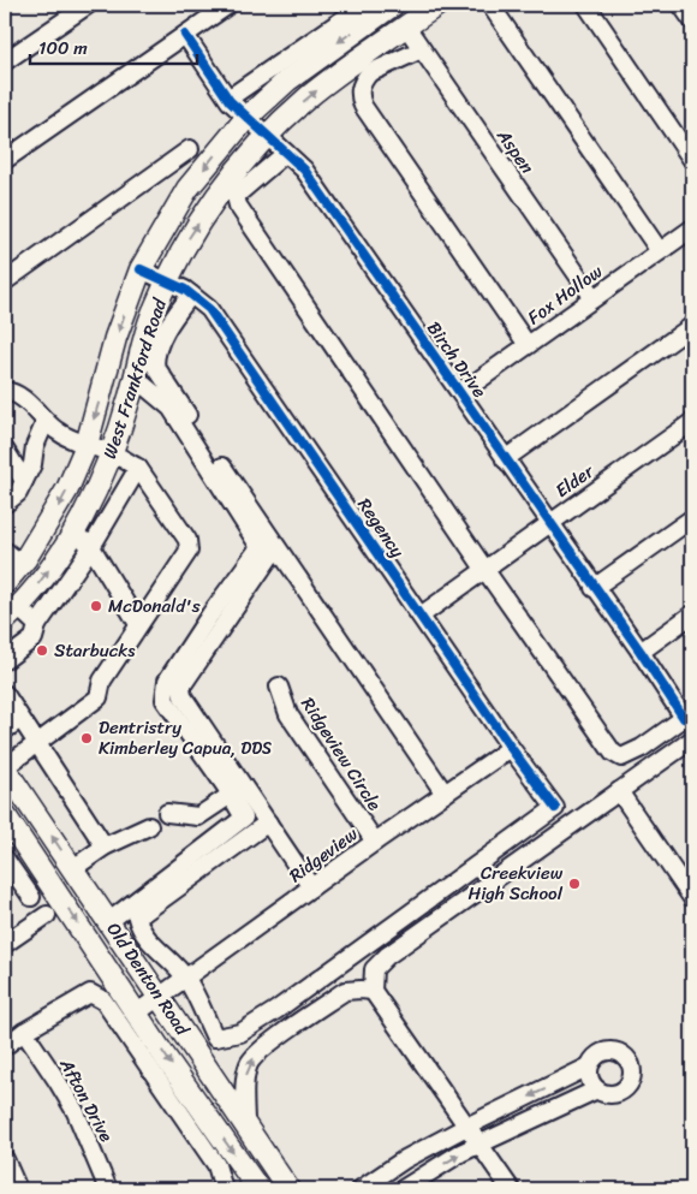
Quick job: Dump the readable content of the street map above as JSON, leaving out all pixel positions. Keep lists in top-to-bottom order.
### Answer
{
  "streets": {
    "main road": ["West Frankford Road", "Old Denton Road"],
    "street": [
      "Aspen",
      "Fox Hollow",
      "Birch Drive",
      "Elder",
      "Regency",
      "Ridgeview Circle",
      "Ridgeview",
      "Afton Drive"
    ]
  },
  "crossings": [
    ["Aspen", "Fox Hollow"],
    ["Aspen", "West Frankford Road"],
    ["Fox Hollow", "Birch Drive"],
    ["Birch Drive", "West Frankford Road"],
    ["Birch Drive", "Elder"],
    ["West Frankford Road", "Regency"],
    ["Elder", "Regency"],
    ["Regency", "Ridgeview"],
    ["Ridgeview Circle", "Ridgeview"],
    ["Ridgeview", "Old Denton Road"]
  ],
  "places": [
    "McDonald's",
    "Starbucks",
    "Dentristry Kimberley Capua, DDS",
    "Creekview High School"
  ],
  "scale_bar": "100 m"
}
